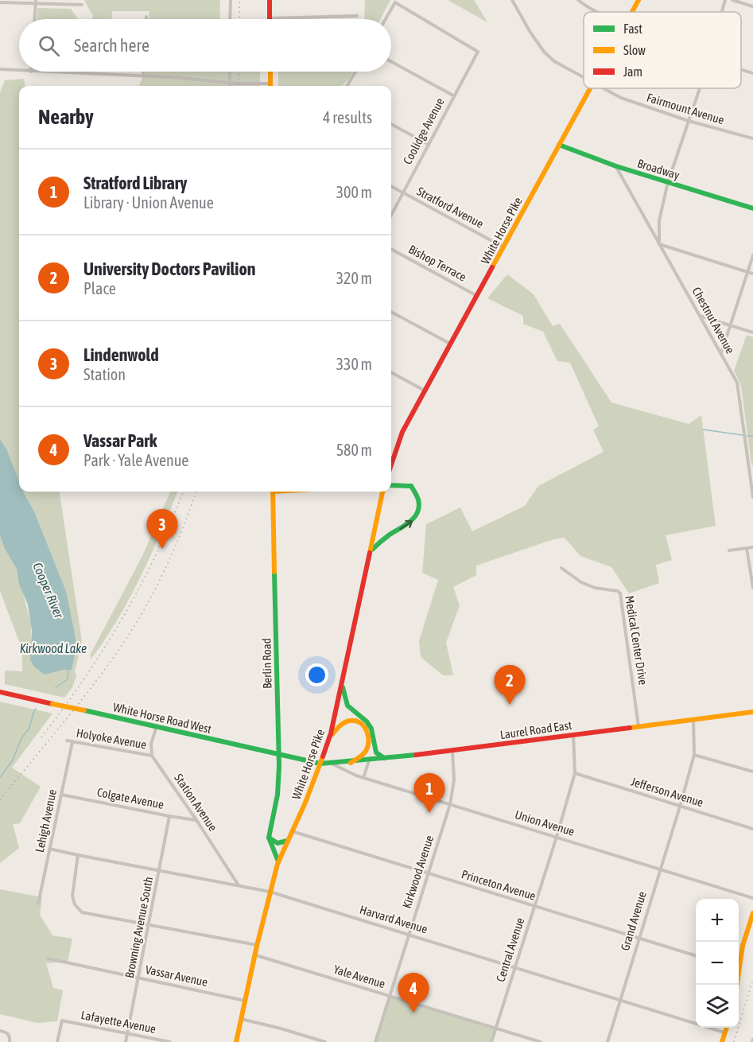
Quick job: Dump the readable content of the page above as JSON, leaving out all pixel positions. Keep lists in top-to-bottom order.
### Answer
{
  "streets": {
    "main road": [
      "Broadway",
      "White Horse Pike",
      "Berlin Road",
      "White Horse Road West",
      "Laurel Road East"
    ],
    "street": [
      "Fairmount Avenue",
      "Coolidge Avenue",
      "Stratford Avenue",
      "Bishop Terrace",
      "Chestnut Avenue",
      "Medical Center Drive",
      "Holyoke Avenue",
      "Jefferson Avenue",
      "Colgate Avenue",
      "Station Avenue",
      "Lehigh Avenue",
      "Union Avenue",
      "Kirkwood Avenue",
      "Princeton Avenue",
      "Harvard Avenue",
      "Grand Avenue",
      "Browning Avenue South",
      "Central Avenue",
      "Vassar Avenue",
      "Yale Avenue",
      "Lafayette Avenue"
    ]
  },
  "crossings": [
    ["Coolidge Avenue", "Stratford Avenue"],
    ["Broadway", "White Horse Pike"],
    ["Broadway", "Chestnut Avenue"],
    ["Stratford Avenue", "White Horse Pike"],
    ["White Horse Pike", "Bishop Terrace"],
    ["White Horse Pike", "White Horse Road West"],
    ["White Horse Pike", "Laurel Road East"],
    ["White Horse Pike", "Princeton Avenue"],
    ["White Horse Pike", "Harvard Avenue"],
    ["White Horse Pike", "Vassar Avenue"],
    ["White Horse Pike", "Yale Avenue"],
    ["Medical Center Drive", "Laurel Road East"],
    ["Berlin Road", "White Horse Road West"],
    ["White Horse Road West", "Laurel Road East"],
    ["Laurel Road East", "Union Avenue"],
    ["Laurel Road East", "Kirkwood Avenue"],
    ["Laurel Road East", "Grand Avenue"],
    ["Laurel Road East", "Central Avenue"],
    ["Holyoke Avenue", "Station Avenue"],
    ["Holyoke Avenue", "Lehigh Avenue"],
    ["Jefferson Avenue", "Grand Avenue"],
    ["Jefferson Avenue", "Central Avenue"],
    ["Colgate Avenue", "Station Avenue"],
    ["Colgate Avenue", "Lehigh Avenue"],
    ["Colgate Avenue", "Browning Avenue South"],
    ["Station Avenue", "Harvard Avenue"],
    ["Lehigh Avenue", "Harvard Avenue"],
    ["Union Avenue", "Kirkwood Avenue"],
    ["Union Avenue", "Grand Avenue"],
    ["Union Avenue", "Central Avenue"],
    ["Kirkwood Avenue", "Princeton Avenue"],
    ["Kirkwood Avenue", "Harvard Avenue"],
    ["Kirkwood Avenue", "Yale Avenue"],
    ["Princeton Avenue", "Grand Avenue"],
    ["Princeton Avenue", "Central Avenue"],
    ["Harvard Avenue", "Grand Avenue"],
    ["Harvard Avenue", "Browning Avenue South"],
    ["Harvard Avenue", "Central Avenue"],
    ["Browning Avenue South", "Vassar Avenue"],
    ["Browning Avenue South", "Lafayette Avenue"],
    ["Central Avenue", "Yale Avenue"]
  ],
  "water": ["Cooper River", "Kirkwood Lake"],
  "legend": ["Fast", "Slow", "Jam"],
  "page": {
    "search": "Search here",
    "heading": ["Nearby", "4 results"],
    "list": [
      {
        "mark": "1",
        "name": "Stratford Library",
        "note": "Library · Union Avenue",
        "value": "300 m"
      },
      {
        "mark": "2",
        "name": "University Doctors Pavilion",
        "note": "Place",
        "value": "320 m"
      },
      {
        "mark": "3",
        "name": "Lindenwold",
        "note": "Station",
        "value": "330 m"
      },
      {
        "mark": "4",
        "name": "Vassar Park",
        "note": "Park · Yale Avenue",
        "value": "580 m"
      }
    ],
    "pins": [
      "3",
      "2",
      "1",
      "4"
    ],
    "map_buttons": ["+", "−"]
  }
}
